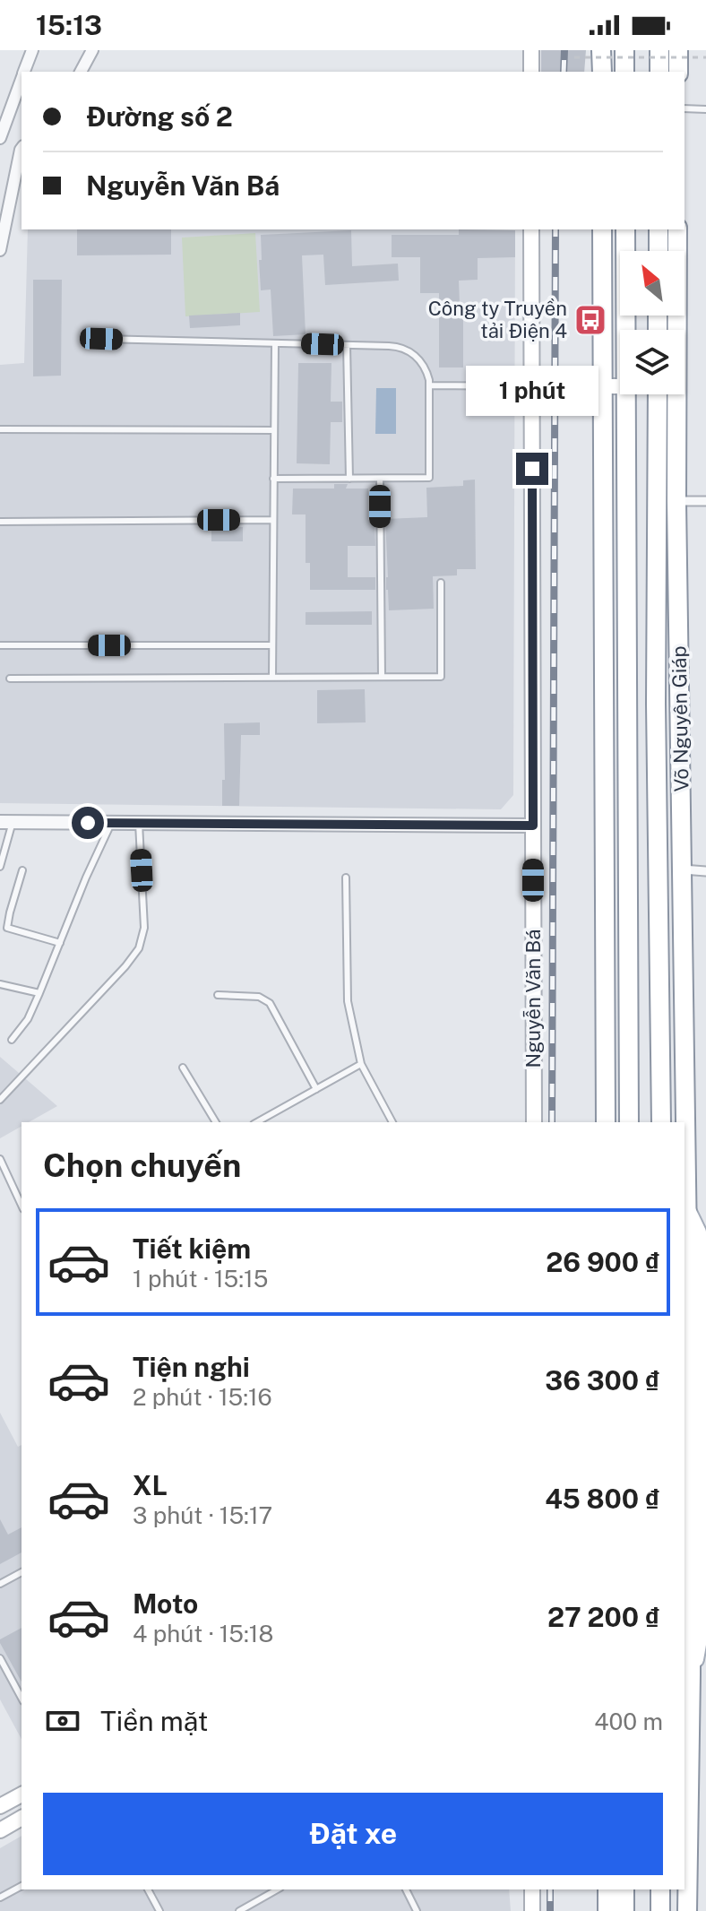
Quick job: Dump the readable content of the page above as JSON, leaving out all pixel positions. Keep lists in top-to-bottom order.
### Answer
{
  "streets": {
    "highway": ["Võ Nguyên Giáp"],
    "main road": ["Nguyễn Văn Bá"]
  },
  "places": {
    "bus stop": ["Công ty Truyền tải Điện 4"]
  },
  "north": "top left",
  "page": {
    "status": "15:13",
    "banner": ["Đường số 2", "Nguyễn Văn Bá"],
    "bubble": "1 phút",
    "heading": "Chọn chuyến",
    "list": [
      {
        "name": "Tiết kiệm",
        "note": "1 phút · 15:15",
        "value": "26 900 ₫"
      },
      {
        "name": "Tiện nghi",
        "note": "2 phút · 15:16",
        "value": "36 300 ₫"
      },
      {
        "name": "XL",
        "note": "3 phút · 15:17",
        "value": "45 800 ₫"
      },
      {
        "name": "Moto",
        "note": "4 phút · 15:18",
        "value": "27 200 ₫"
      }
    ],
    "pay": ["Tiền mặt", "400 m"],
    "buttons": "Đặt xe"
  }
}
